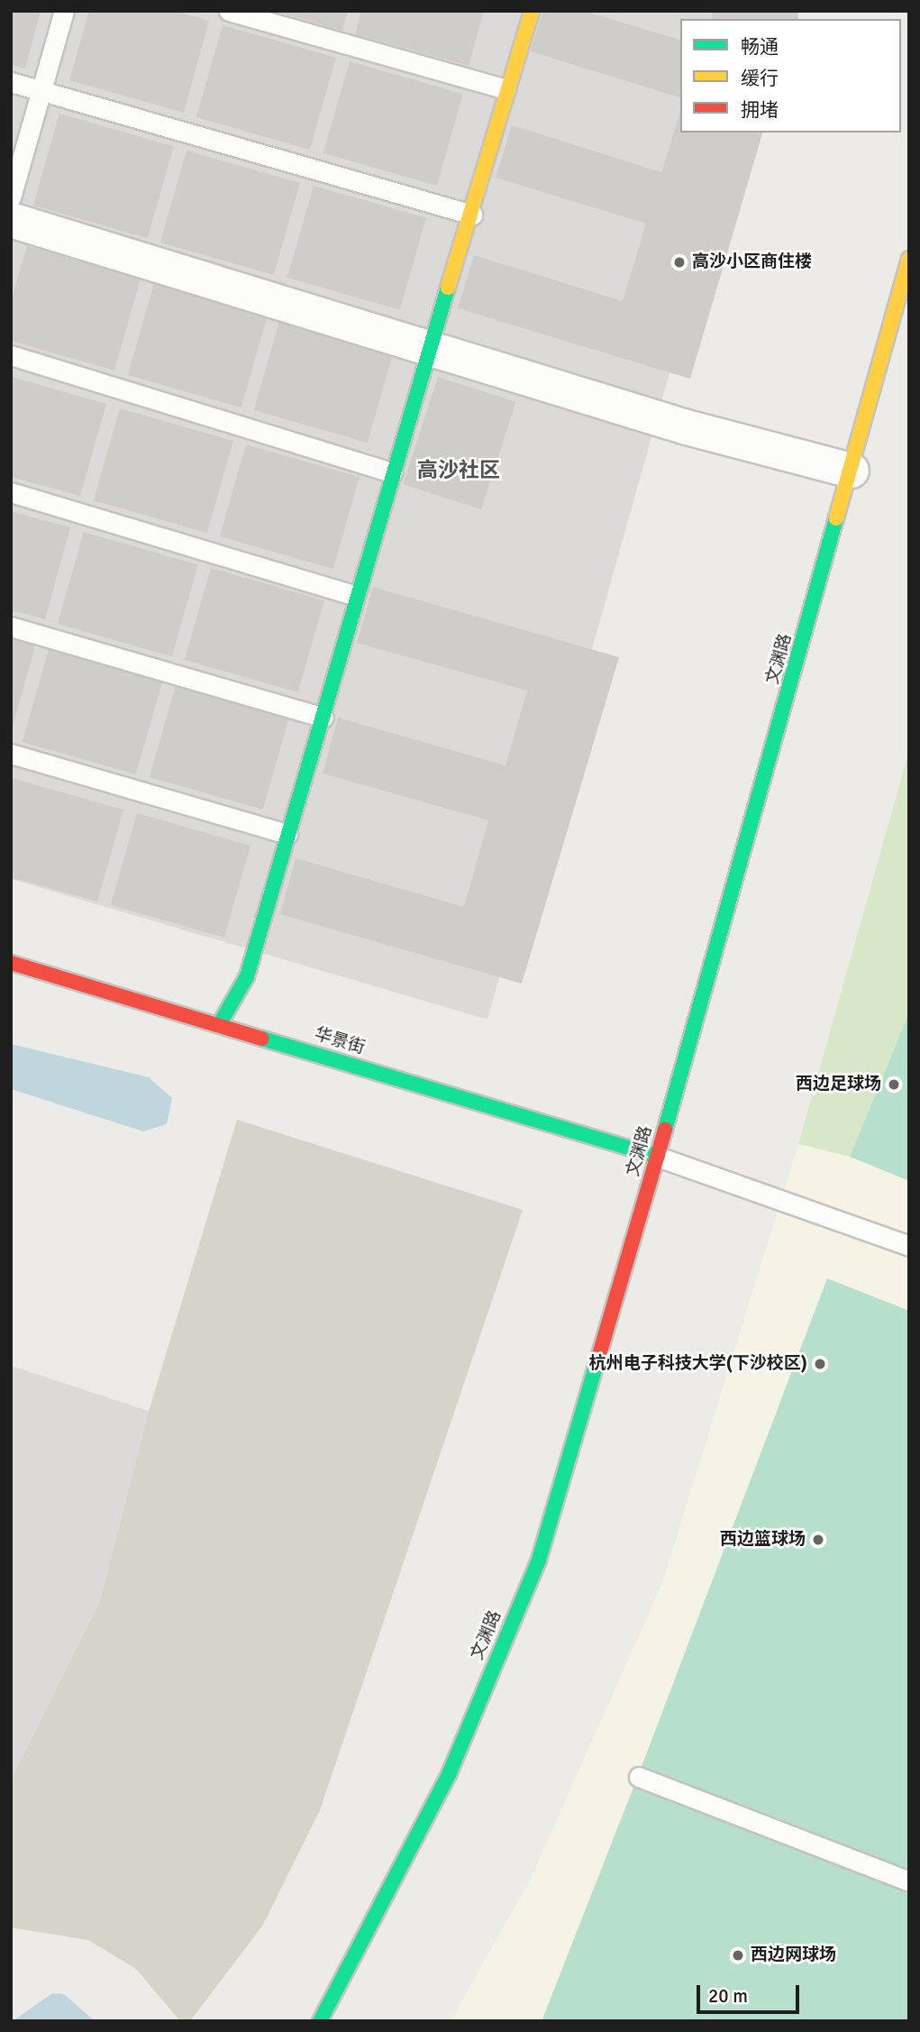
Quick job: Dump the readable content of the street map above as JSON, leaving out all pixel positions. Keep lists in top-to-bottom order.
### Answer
{
  "streets": {
    "main road": ["文渊路", "华景街"]
  },
  "crossings": [
    ["文渊路", "华景街"]
  ],
  "districts": ["高沙社区"],
  "places": [
    "高沙小区商住楼",
    "西边足球场",
    "杭州电子科技大学(下沙校区)",
    "西边篮球场",
    "西边网球场"
  ],
  "legend": ["畅通", "缓行", "拥堵"],
  "scale_bar": "20 m"
}
